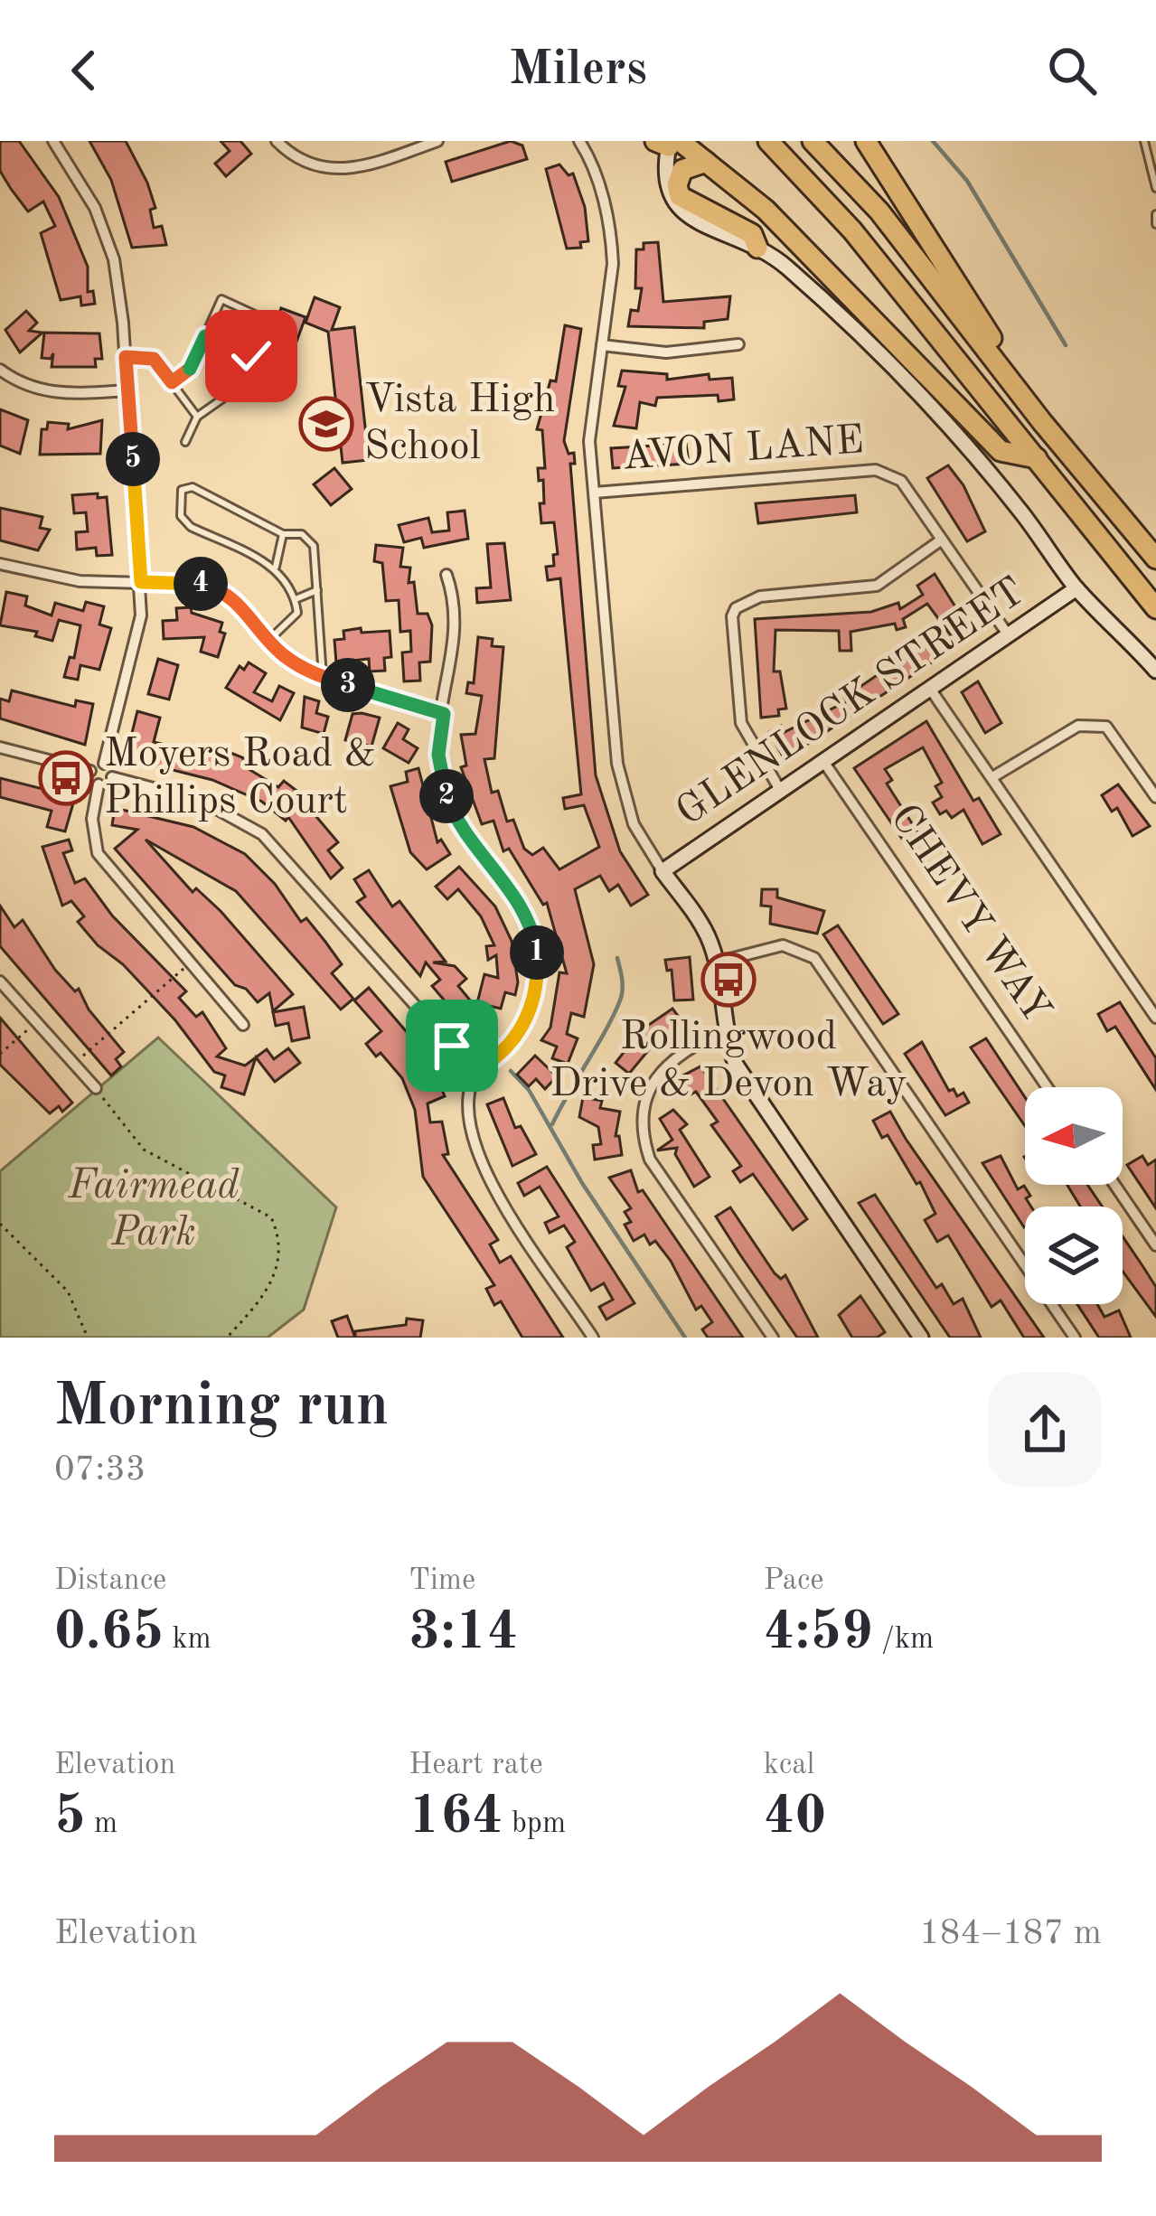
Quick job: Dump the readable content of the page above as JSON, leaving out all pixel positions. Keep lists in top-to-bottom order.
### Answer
{
  "streets": {
    "street": ["AVON LANE", "GLENLOCK STREET", "CHEVY WAY"]
  },
  "crossings": [
    ["AVON LANE", "GLENLOCK STREET"],
    ["GLENLOCK STREET", "CHEVY WAY"]
  ],
  "parks": ["Fairmead Park"],
  "places": {
    "school or university": ["Vista High School"],
    "bus stop": ["Moyers Road & Phillips Court", "Rollingwood Drive & Devon Way"]
  },
  "north": "left",
  "page": {
    "header": "Milers",
    "pins": [
      "5",
      "4",
      "3",
      "2",
      "1"
    ],
    "heading": ["Morning run", "07:33"],
    "stats": [
      ["Distance", "0.65 km"],
      ["Time", "3:14"],
      ["Pace", "4:59 /km"],
      ["Elevation", "5 m"],
      ["Heart rate", "164 bpm"],
      ["kcal", "40"]
    ],
    "chart": ["Elevation", "184–187 m"]
  }
}
